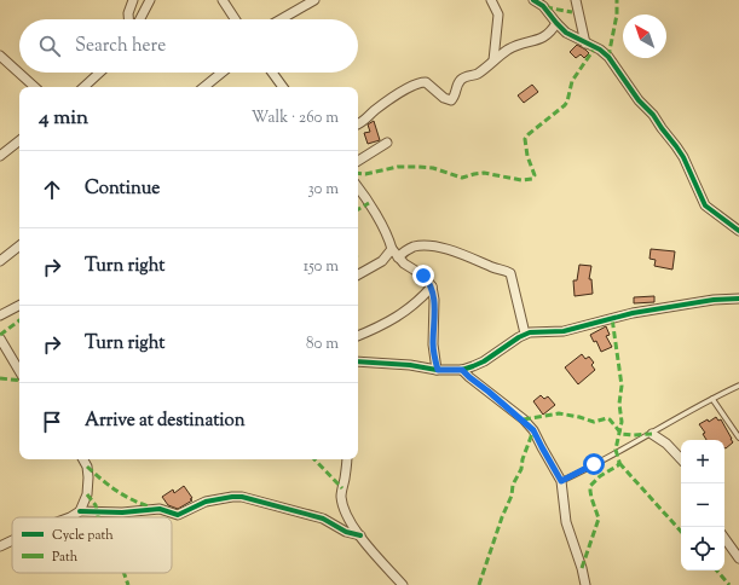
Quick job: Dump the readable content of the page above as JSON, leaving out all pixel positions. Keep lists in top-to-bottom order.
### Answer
{
  "legend": ["Cycle path", "Path"],
  "north": "top left",
  "page": {
    "search": "Search here",
    "heading": ["4 min", "Walk · 260 m"],
    "list": [
      ["Continue", "30 m"],
      ["Turn right", "150 m"],
      ["Turn right", "80 m"],
      "Arrive at destination"
    ],
    "map_buttons": ["+", "−"]
  }
}
